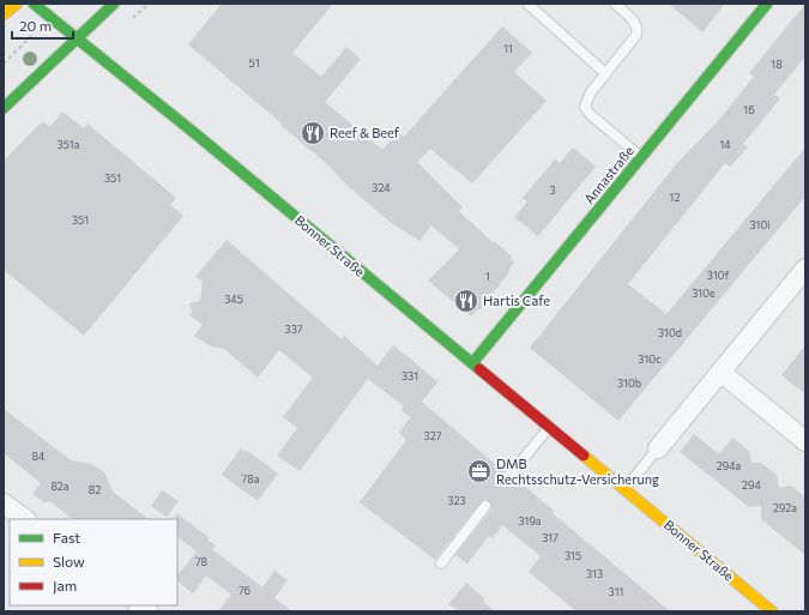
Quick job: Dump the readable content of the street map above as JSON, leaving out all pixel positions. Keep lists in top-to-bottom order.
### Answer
{
  "streets": {
    "main road": ["Annastraße", "Bonner Straße"]
  },
  "crossings": [
    ["Annastraße", "Bonner Straße"]
  ],
  "places": {
    "restaurant": ["Reef & Beef", "Hartis Cafe"],
    "office": ["DMB Rechtsschutz-Versicherung"]
  },
  "house_numbers": [
    "11",
    "51",
    "18",
    "16",
    "351a",
    "14",
    "351",
    "324",
    "3",
    "12",
    "351",
    "310i",
    "310f",
    "1",
    "310e",
    "345",
    "337",
    "310d",
    "310c",
    "331",
    "310b",
    "327",
    "84",
    "294a",
    "78a",
    "294",
    "82a",
    "82",
    "323",
    "292a",
    "319a",
    "317",
    "315",
    "78",
    "313",
    "76",
    "311"
  ],
  "legend": ["Fast", "Slow", "Jam"],
  "scale_bar": "20 m"
}
